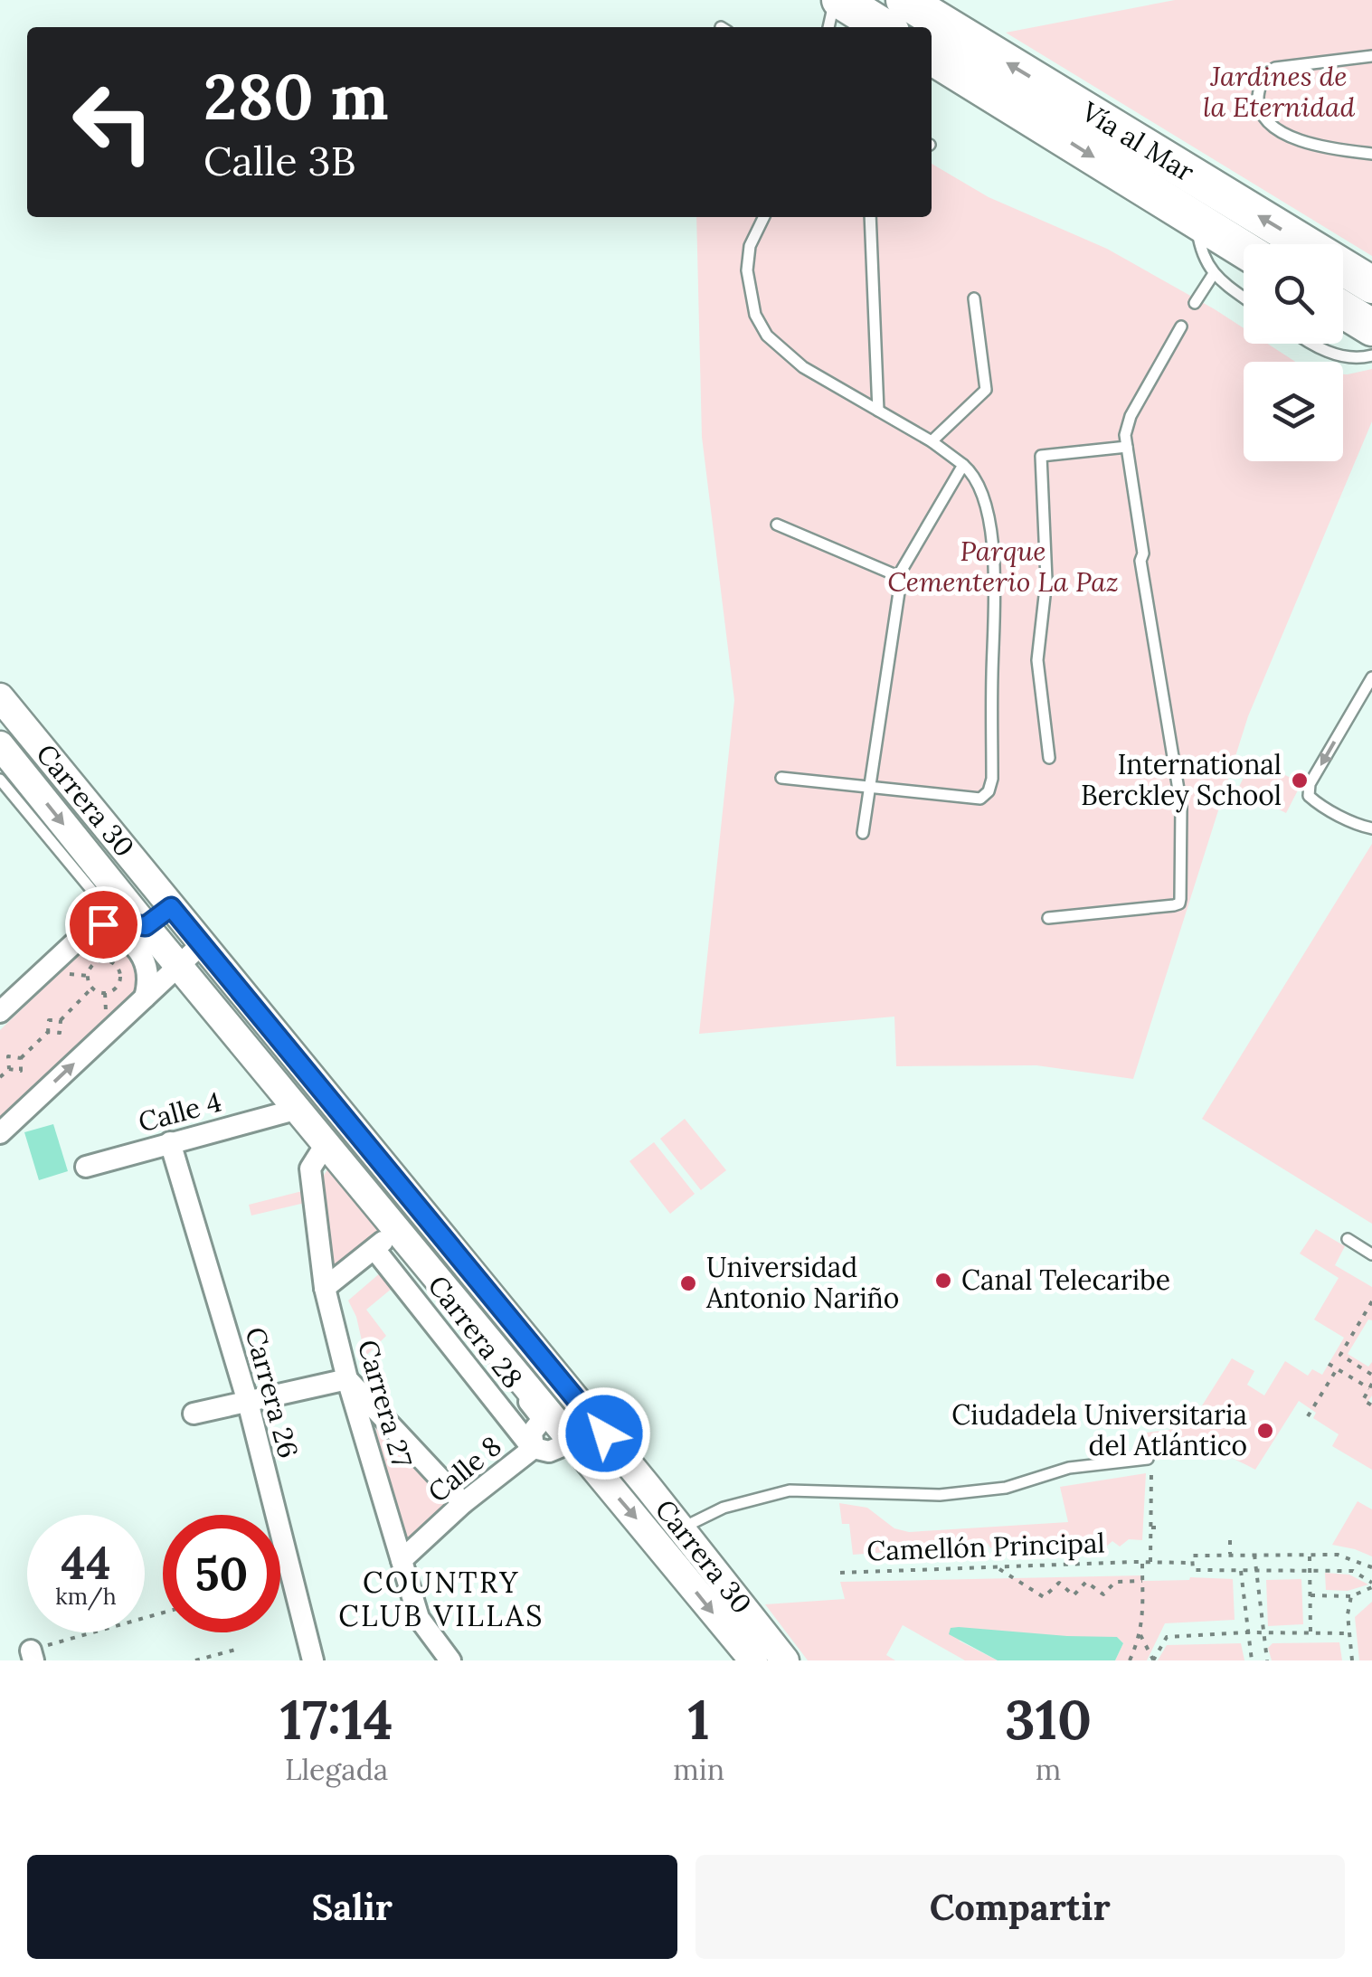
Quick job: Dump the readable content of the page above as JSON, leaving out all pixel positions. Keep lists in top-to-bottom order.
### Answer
{
  "streets": {
    "highway": ["Vía al Mar"],
    "main road": ["Carrera 30"],
    "street": [
      "Calle 4",
      "Carrera 28",
      "Carrera 26",
      "Carrera 27",
      "Calle 8"
    ],
    "path": ["Camellón Principal"]
  },
  "crossings": [
    ["Carrera 30", "Calle 8"],
    ["Calle 4", "Carrera 26"],
    ["Carrera 28", "Calle 8"],
    ["Carrera 27", "Calle 8"]
  ],
  "districts": ["COUNTRY CLUB VILLAS"],
  "parks": ["Jardines de la Eternidad", "Parque Cementerio La Paz"],
  "places": [
    "International Berckley School",
    "Canal Telecaribe",
    "Universidad Antonio Nariño",
    "Ciudadela Universitaria del Atlántico"
  ],
  "page": {
    "turn": ["280 m", "Calle 3B"],
    "speed": "44 km/h",
    "limit": "50",
    "eta": [
      "17:14",
      "Llegada",
      "1",
      "min",
      "310",
      "m"
    ],
    "buttons": ["Salir", "Compartir"]
  }
}
